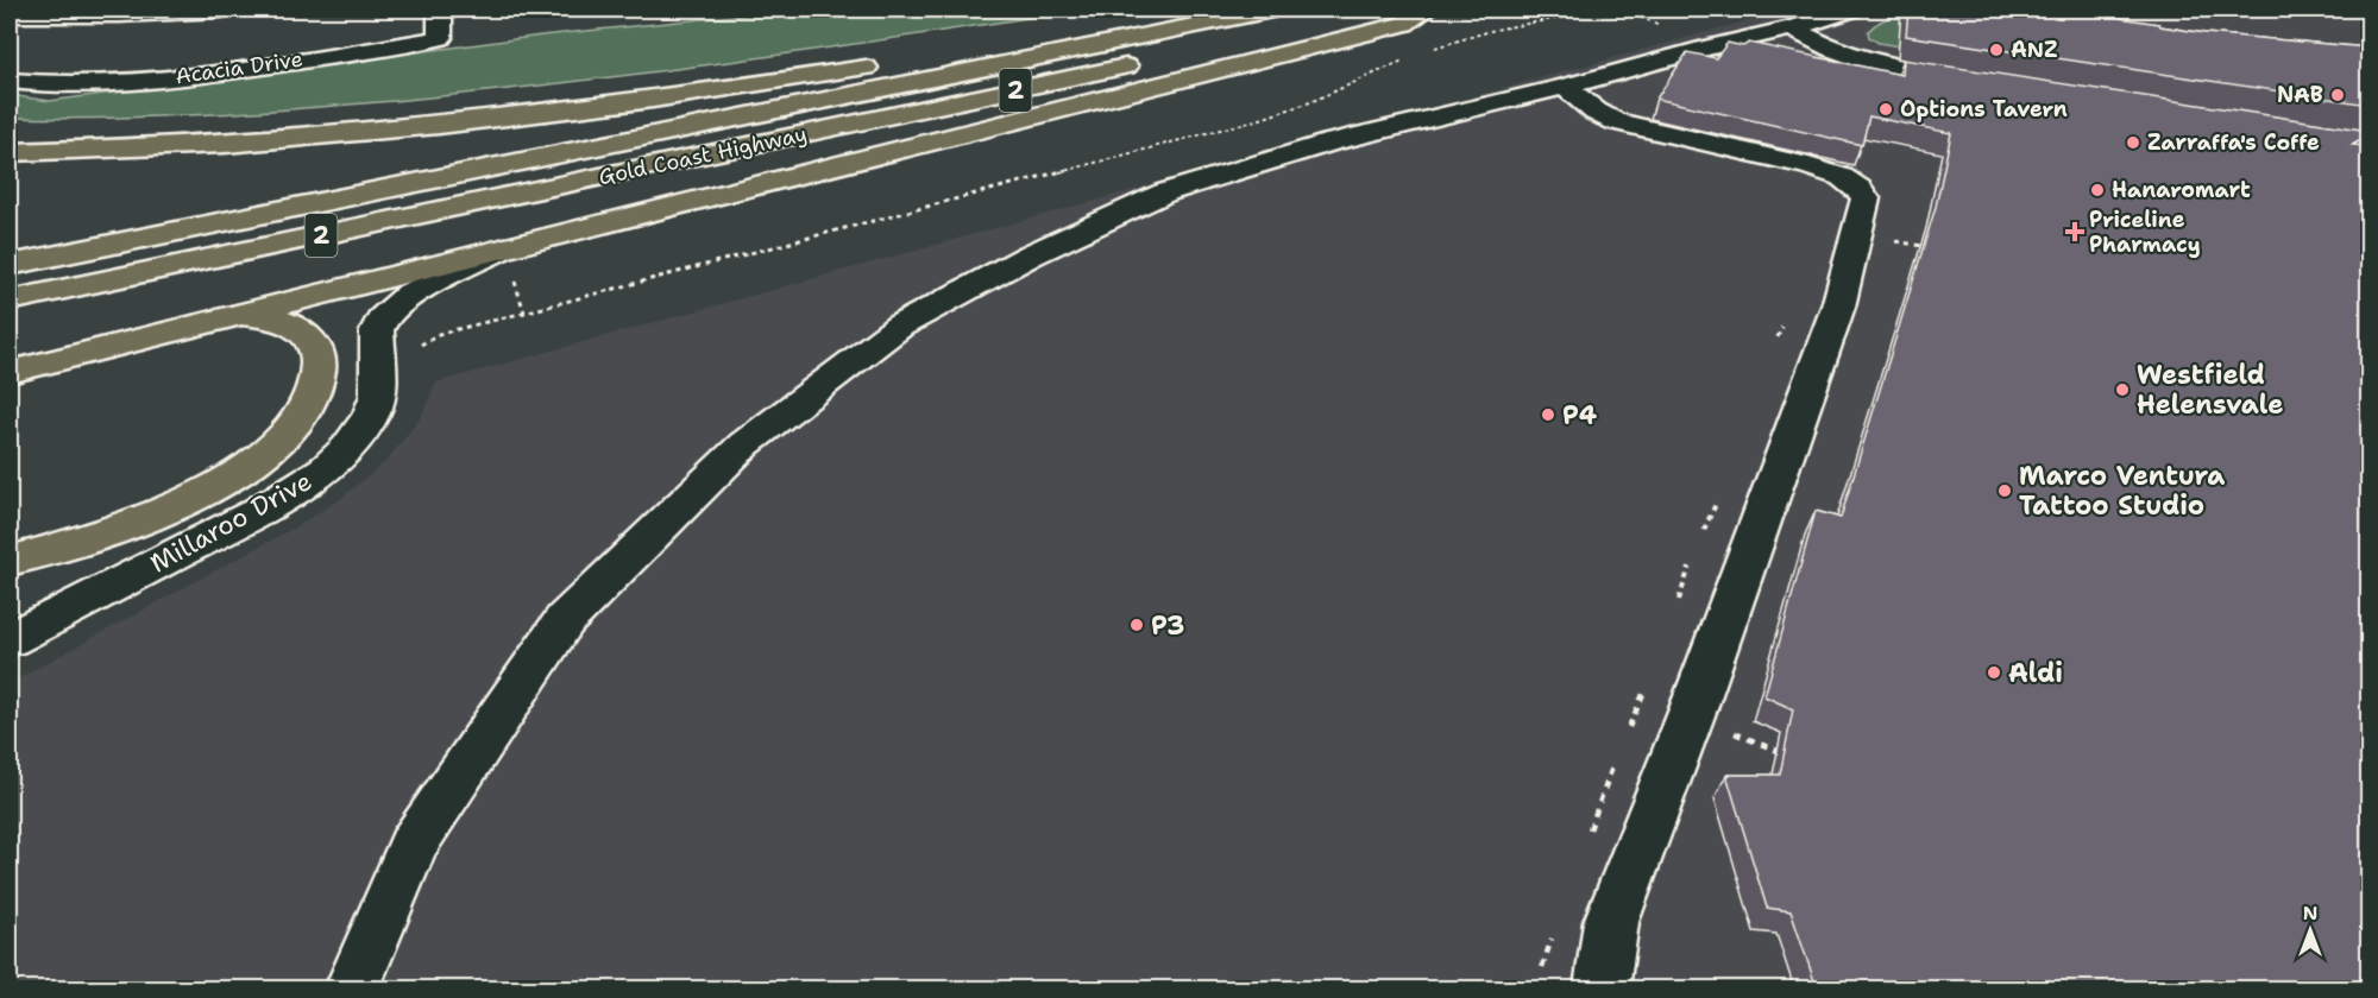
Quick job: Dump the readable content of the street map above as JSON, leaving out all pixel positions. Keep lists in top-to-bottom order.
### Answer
{
  "streets": {
    "highway": ["2", "Gold Coast Highway"],
    "street": ["Acacia Drive", "Millaroo Drive"]
  },
  "places": {
    "other": [
      "ANZ",
      "NAB",
      "Options Tavern",
      "Zarraffa's Coffe",
      "Hanaromart",
      "Westfield Helensvale",
      "P4",
      "Marco Ventura Tattoo Studio",
      "P3",
      "Aldi"
    ],
    "health": ["Priceline Pharmacy"]
  },
  "north": "top"
}
